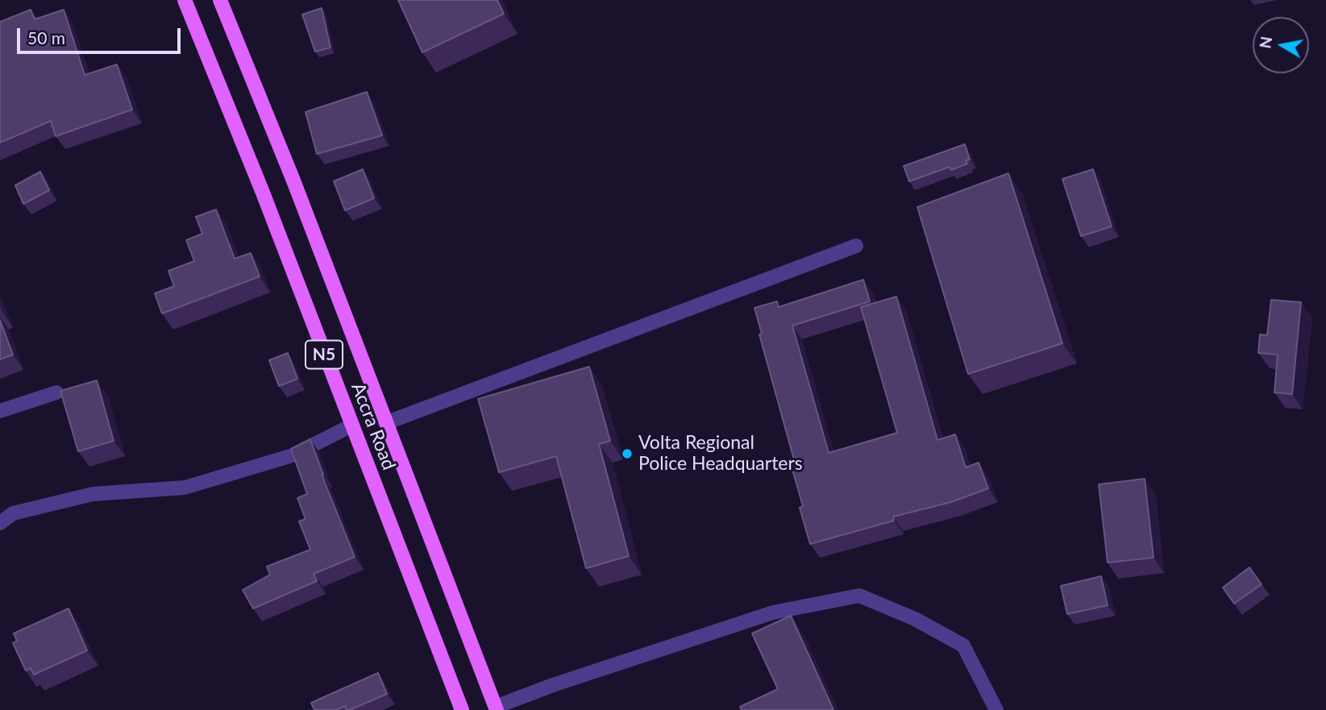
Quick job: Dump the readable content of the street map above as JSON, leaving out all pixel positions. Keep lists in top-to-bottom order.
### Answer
{
  "streets": {
    "main road": ["N5", "Accra Road"]
  },
  "places": ["Volta Regional Police Headquarters"],
  "scale_bar": "50 m",
  "north": "left"
}
